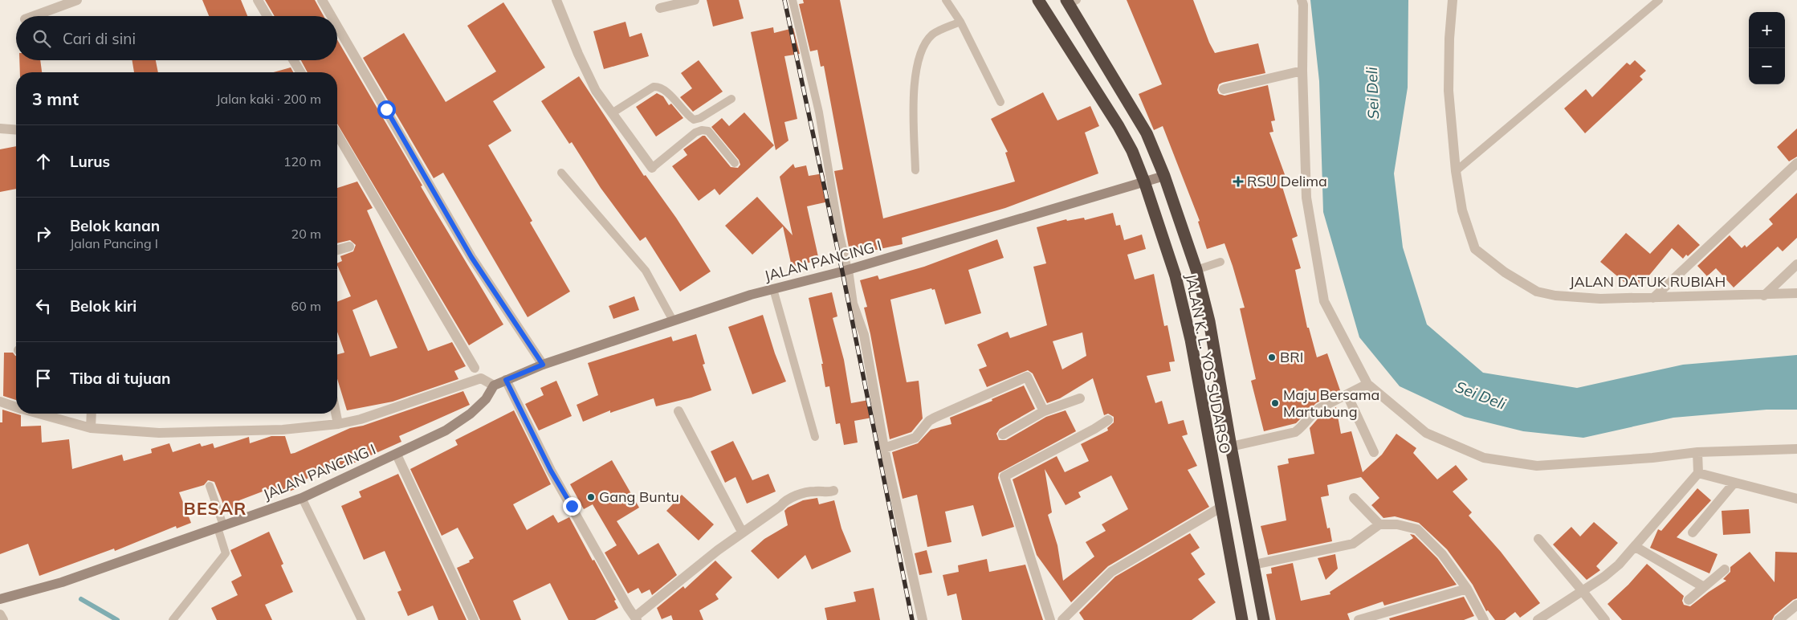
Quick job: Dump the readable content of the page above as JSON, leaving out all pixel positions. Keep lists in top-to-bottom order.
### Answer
{
  "streets": {
    "highway": ["JALAN K. L. YOS SUDARSO"],
    "main road": ["JALAN PANCING I"],
    "street": ["JALAN DATUK RUBIAH"]
  },
  "crossings": [
    ["JALAN PANCING I", "JALAN K. L. YOS SUDARSO"]
  ],
  "districts": ["BESAR"],
  "water": ["Sei Deli"],
  "places": {
    "health": ["RSU Delima"],
    "other": ["BRI", "Maju Bersama Martubung", "Gang Buntu"]
  },
  "page": {
    "map_buttons": ["+", "−"],
    "search": "Cari di sini",
    "heading": ["3 mnt", "Jalan kaki · 200 m"],
    "list": [
      ["Lurus", "120 m"],
      ["Belok kanan", "Jalan Pancing I", "20 m"],
      ["Belok kiri", "60 m"],
      "Tiba di tujuan"
    ]
  }
}
